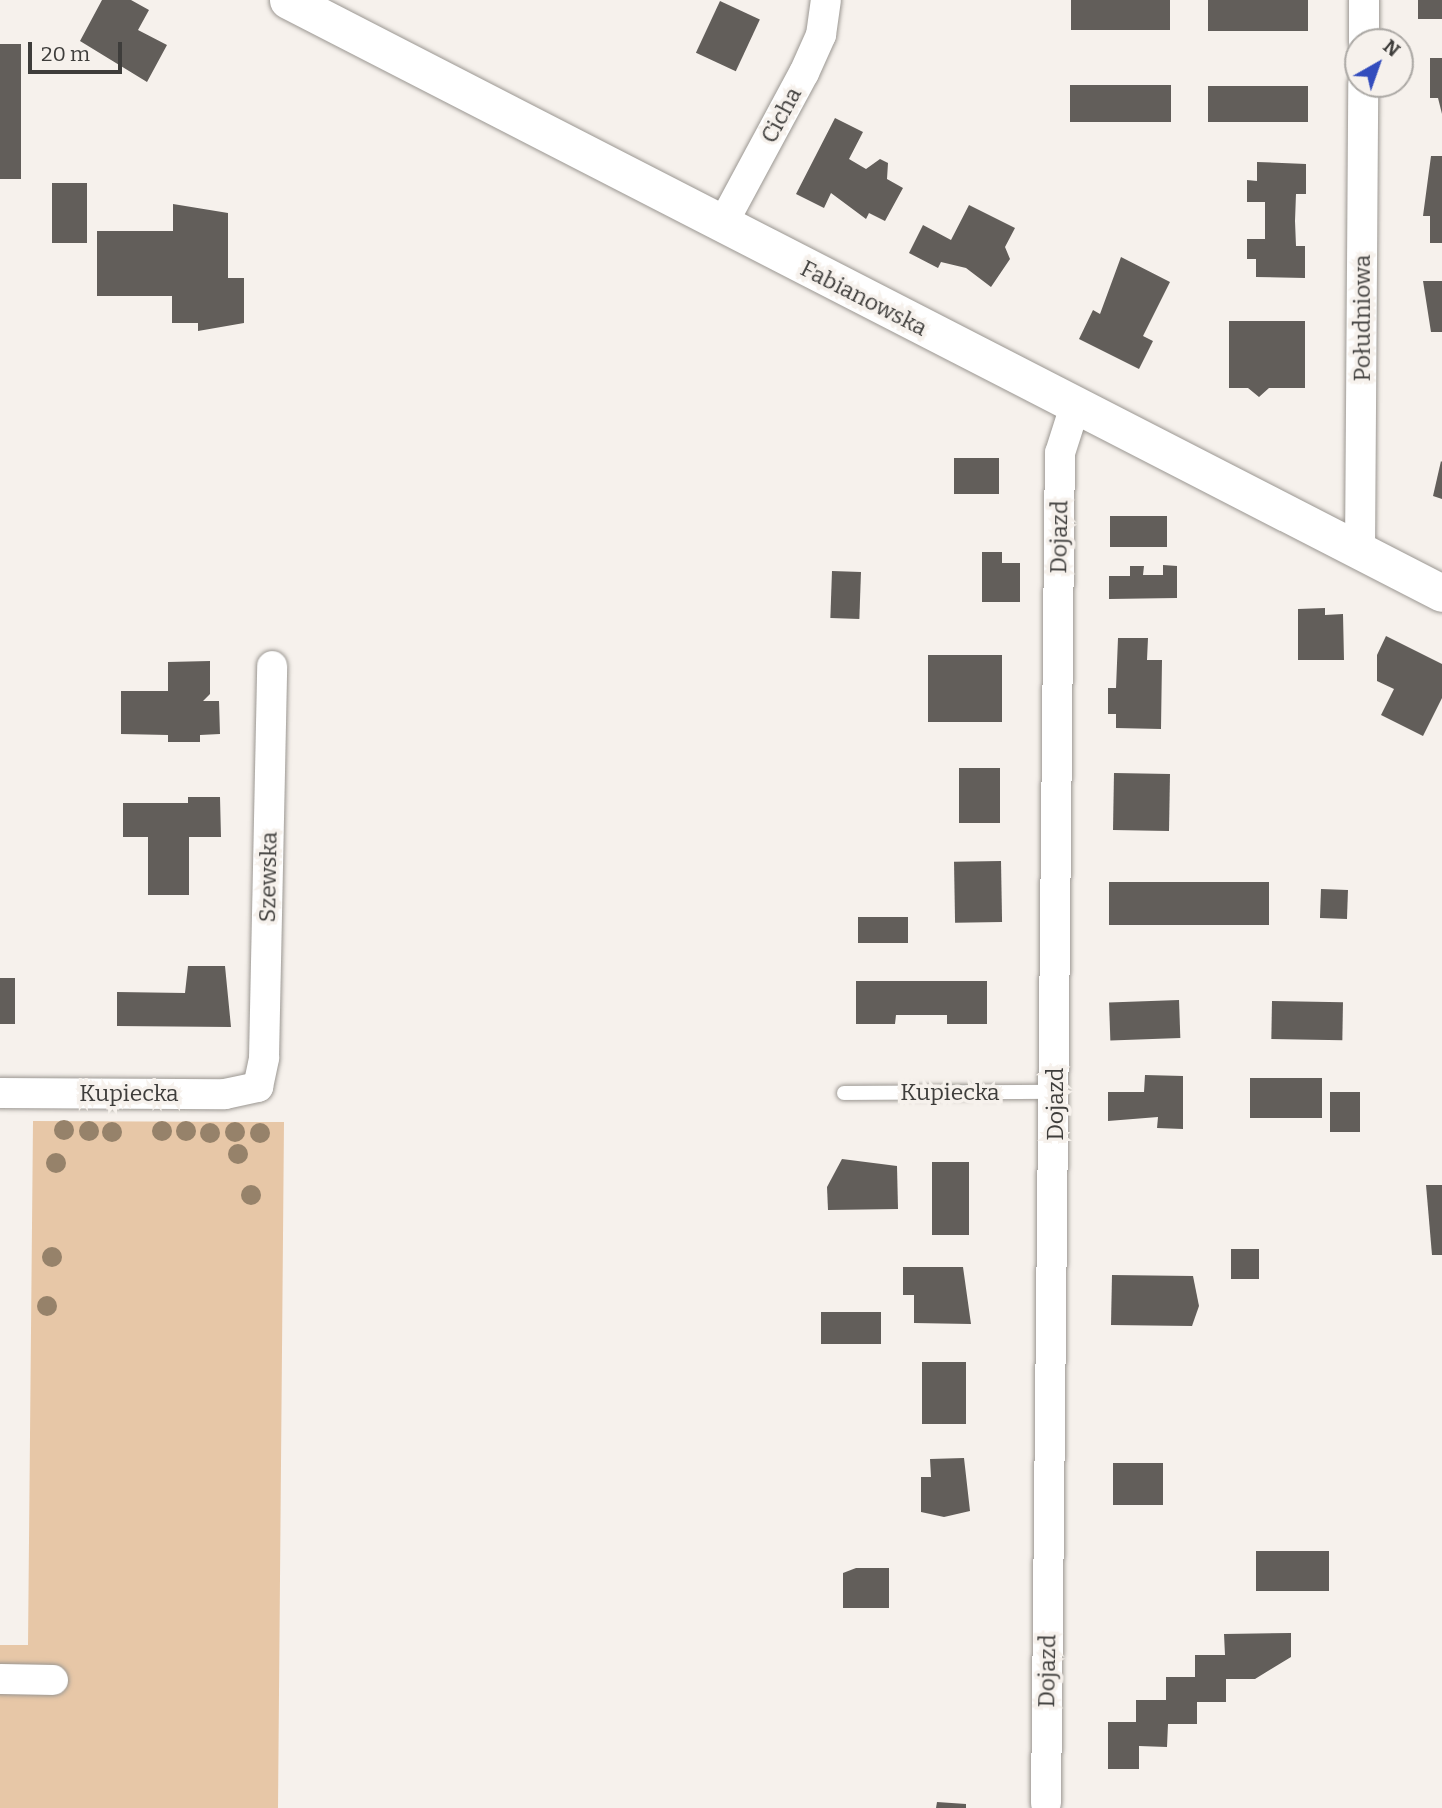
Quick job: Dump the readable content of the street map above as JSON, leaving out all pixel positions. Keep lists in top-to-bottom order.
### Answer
{
  "streets": {
    "street": [
      "Cicha",
      "Fabianowska",
      "Południowa",
      "Dojazd",
      "Szewska",
      "Kupiecka"
    ]
  },
  "crossings": [
    ["Cicha", "Fabianowska"],
    ["Fabianowska", "Południowa"],
    ["Fabianowska", "Dojazd"],
    ["Dojazd", "Kupiecka"],
    ["Szewska", "Kupiecka"]
  ],
  "scale_bar": "20 m",
  "north": "top right"
}
